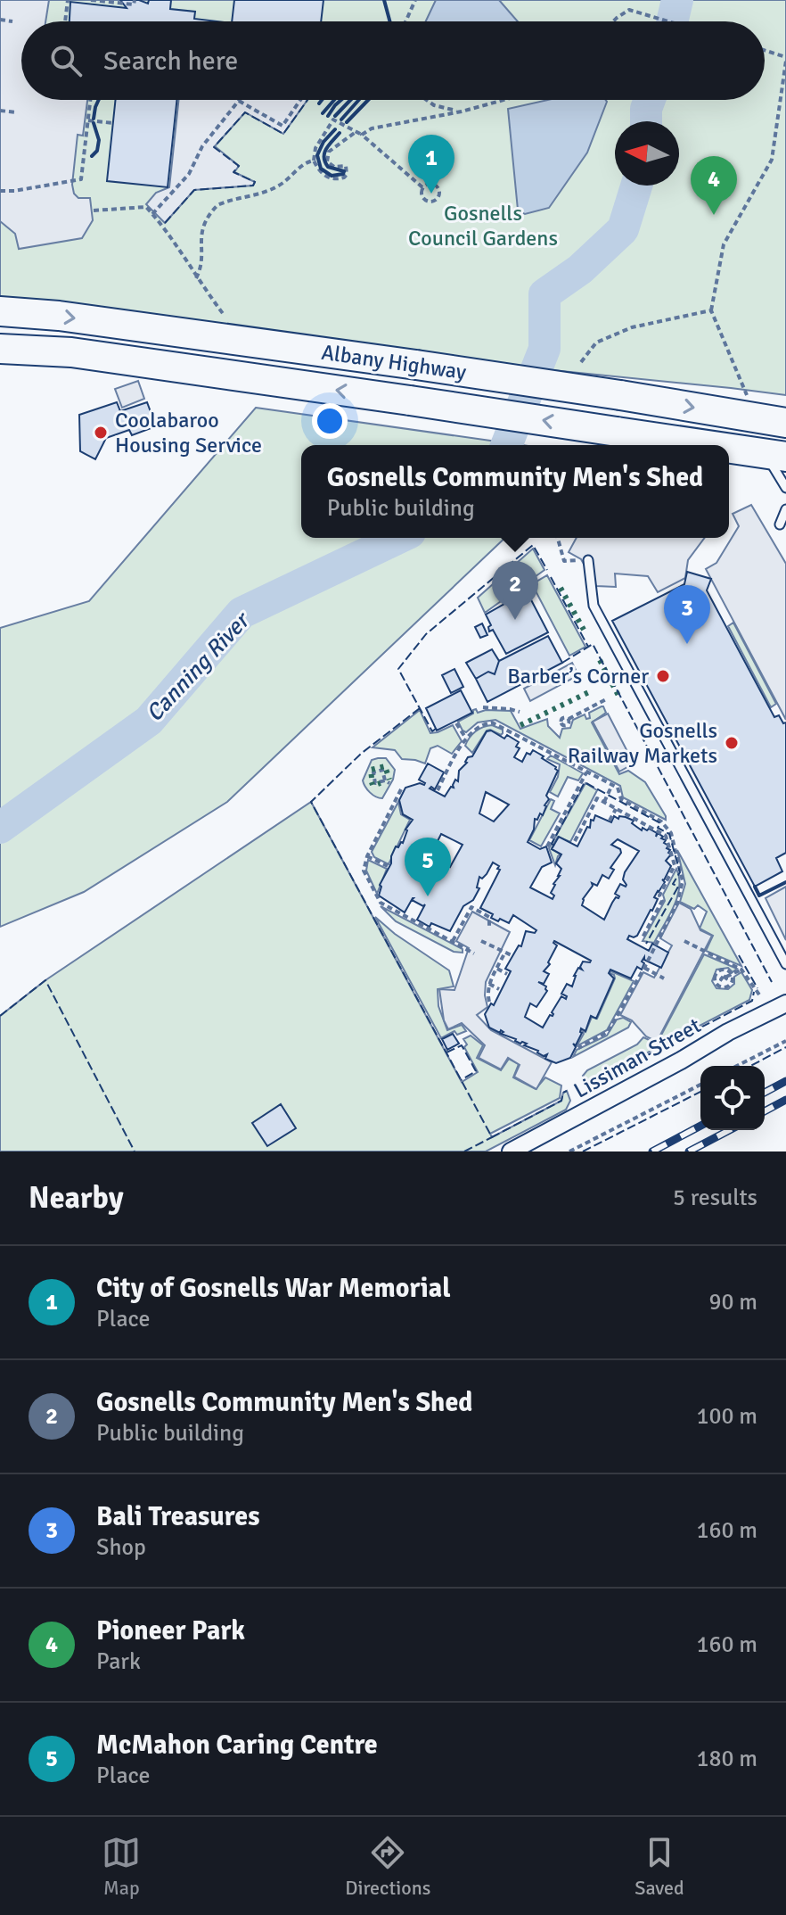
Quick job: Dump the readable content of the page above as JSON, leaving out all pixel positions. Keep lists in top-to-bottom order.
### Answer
{
  "streets": {
    "highway": ["Albany Highway"],
    "street": ["Lissiman Street"]
  },
  "water": ["Canning River"],
  "parks": ["Gosnells Council Gardens"],
  "places": ["Coolabaroo Housing Service", "Barber’s Corner", "Gosnells Railway Markets"],
  "north": "left",
  "page": {
    "search": "Search here",
    "pins": [
      "1",
      "4",
      "2",
      "3",
      "5"
    ],
    "popup": ["Gosnells Community Men's Shed", "Public building"],
    "heading": ["Nearby", "5 results"],
    "list": [
      {
        "mark": "1",
        "name": "City of Gosnells War Memorial",
        "note": "Place",
        "value": "90 m"
      },
      {
        "mark": "2",
        "name": "Gosnells Community Men's Shed",
        "note": "Public building",
        "value": "100 m"
      },
      {
        "mark": "3",
        "name": "Bali Treasures",
        "note": "Shop",
        "value": "160 m"
      },
      {
        "mark": "4",
        "name": "Pioneer Park",
        "note": "Park",
        "value": "160 m"
      },
      {
        "mark": "5",
        "name": "McMahon Caring Centre",
        "note": "Place",
        "value": "180 m"
      }
    ],
    "nav": ["Map", "Directions", "Saved"]
  }
}
